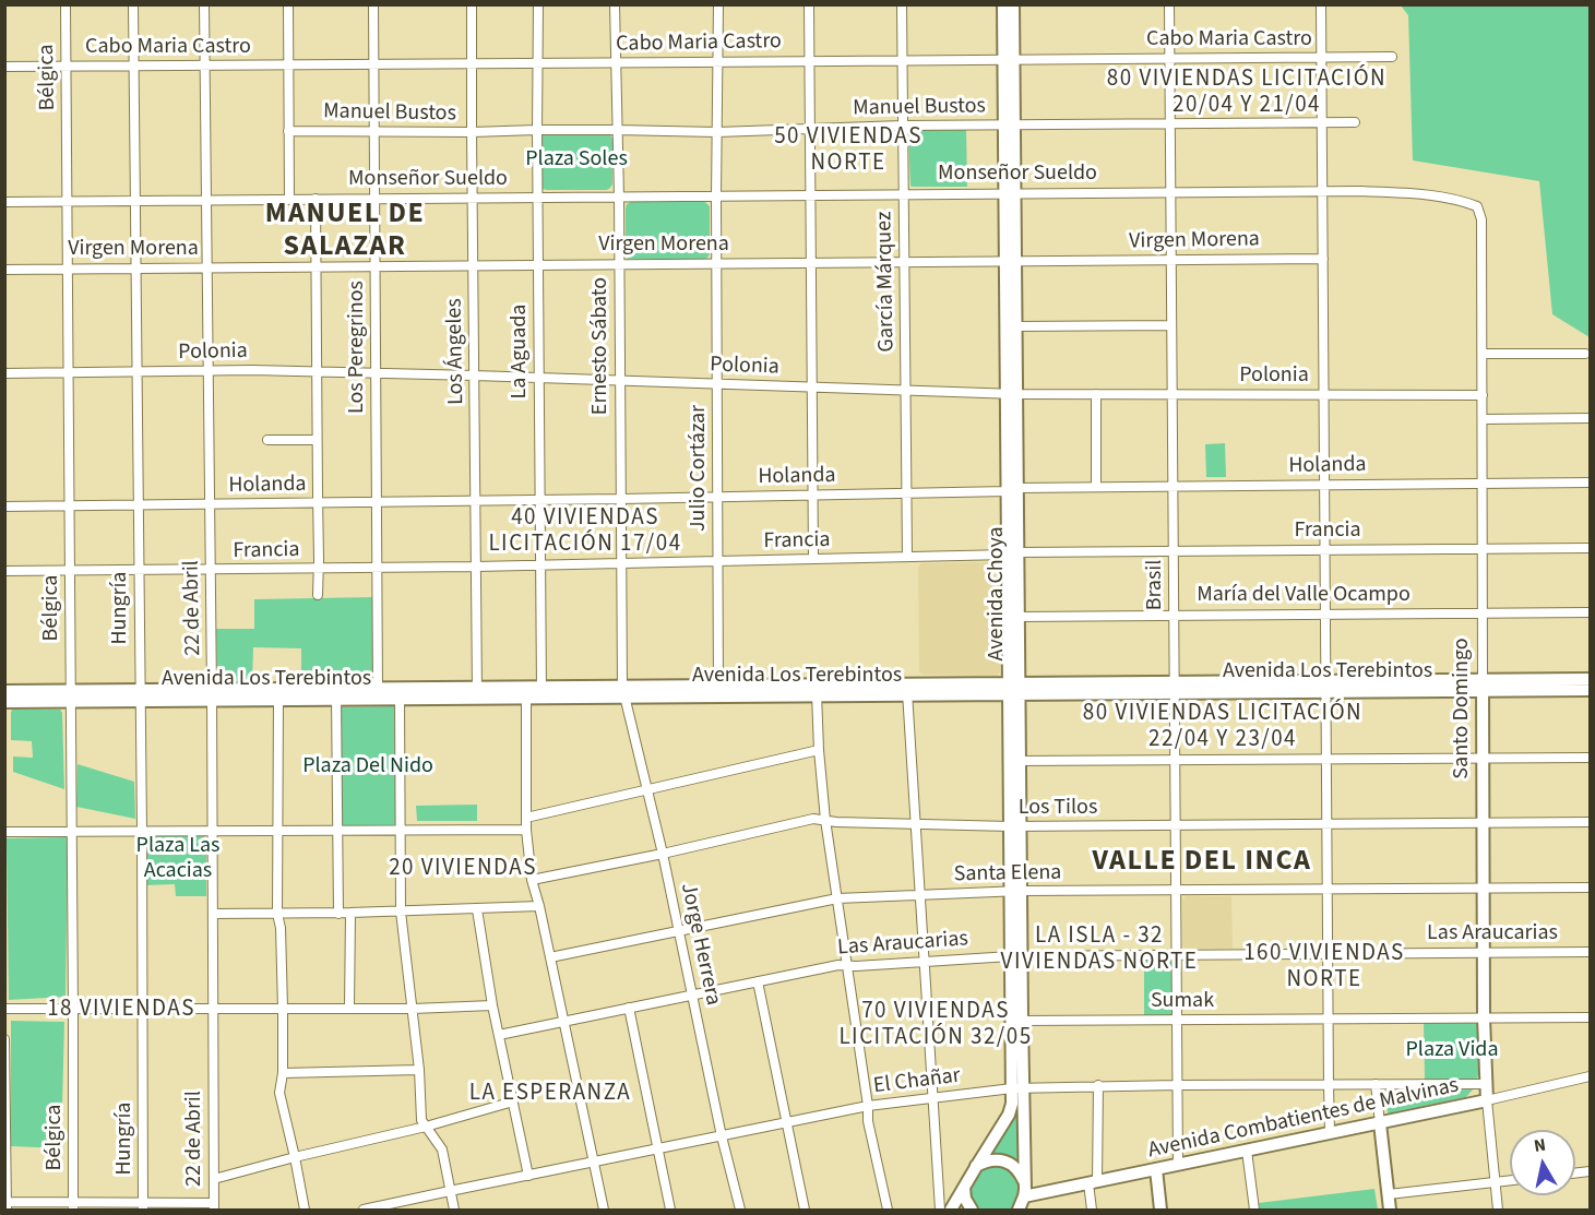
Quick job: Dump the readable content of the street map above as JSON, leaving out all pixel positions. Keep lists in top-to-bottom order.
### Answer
{
  "streets": {
    "main road": [
      "Avenida Choya",
      "Avenida Los Terebintos",
      "Santo Domingo",
      "Avenida Combatientes de Malvinas"
    ],
    "street": [
      "Cabo Maria Castro",
      "Bélgica",
      "Manuel Bustos",
      "Monseñor Sueldo",
      "Virgen Morena",
      "García Márquez",
      "Ernesto Sábato",
      "Los Peregrinos",
      "Los Ángeles",
      "La Aguada",
      "Polonia",
      "Holanda",
      "Julio Cortázar",
      "Francia",
      "Brasil",
      "María del Valle Ocampo",
      "Hungría",
      "22 de Abril",
      "Los Tilos",
      "Santa Elena",
      "Las Araucarias",
      "Jorge Herrera",
      "Sumak",
      "El Chañar"
    ]
  },
  "crossings": [
    ["Cabo Maria Castro", "Bélgica"],
    ["Cabo Maria Castro", "García Márquez"],
    ["Cabo Maria Castro", "Ernesto Sábato"],
    ["Cabo Maria Castro", "Los Peregrinos"],
    ["Cabo Maria Castro", "Los Ángeles"],
    ["Cabo Maria Castro", "La Aguada"],
    ["Cabo Maria Castro", "Julio Cortázar"],
    ["Cabo Maria Castro", "Brasil"],
    ["Cabo Maria Castro", "Avenida Choya"],
    ["Cabo Maria Castro", "Hungría"],
    ["Cabo Maria Castro", "22 de Abril"],
    ["Bélgica", "Monseñor Sueldo"],
    ["Bélgica", "Virgen Morena"],
    ["Bélgica", "Polonia"],
    ["Bélgica", "Holanda"],
    ["Bélgica", "Francia"],
    ["Bélgica", "Avenida Los Terebintos"],
    ["Manuel Bustos", "García Márquez"],
    ["Manuel Bustos", "Ernesto Sábato"],
    ["Manuel Bustos", "Los Peregrinos"],
    ["Manuel Bustos", "Los Ángeles"],
    ["Manuel Bustos", "La Aguada"],
    ["Manuel Bustos", "Julio Cortázar"],
    ["Manuel Bustos", "Brasil"],
    ["Manuel Bustos", "Avenida Choya"],
    ["Monseñor Sueldo", "García Márquez"],
    ["Monseñor Sueldo", "Ernesto Sábato"],
    ["Monseñor Sueldo", "Los Peregrinos"],
    ["Monseñor Sueldo", "Los Ángeles"],
    ["Monseñor Sueldo", "La Aguada"],
    ["Monseñor Sueldo", "Julio Cortázar"],
    ["Monseñor Sueldo", "Brasil"],
    ["Monseñor Sueldo", "Avenida Choya"],
    ["Monseñor Sueldo", "Hungría"],
    ["Monseñor Sueldo", "22 de Abril"],
    ["Monseñor Sueldo", "Santo Domingo"],
    ["Virgen Morena", "García Márquez"],
    ["Virgen Morena", "Ernesto Sábato"],
    ["Virgen Morena", "Los Peregrinos"],
    ["Virgen Morena", "Los Ángeles"],
    ["Virgen Morena", "La Aguada"],
    ["Virgen Morena", "Julio Cortázar"],
    ["Virgen Morena", "Brasil"],
    ["Virgen Morena", "Avenida Choya"],
    ["Virgen Morena", "Hungría"],
    ["Virgen Morena", "22 de Abril"],
    ["García Márquez", "Polonia"],
    ["García Márquez", "Holanda"],
    ["García Márquez", "Francia"],
    ["Ernesto Sábato", "Polonia"],
    ["Ernesto Sábato", "Holanda"],
    ["Ernesto Sábato", "Francia"],
    ["Ernesto Sábato", "Avenida Los Terebintos"],
    ["Ernesto Sábato", "Jorge Herrera"],
    ["Los Peregrinos", "Polonia"],
    ["Los Peregrinos", "Holanda"],
    ["Los Peregrinos", "Francia"],
    ["Los Peregrinos", "Avenida Los Terebintos"],
    ["Los Ángeles", "Polonia"],
    ["Los Ángeles", "Holanda"],
    ["Los Ángeles", "Francia"],
    ["Los Ángeles", "Avenida Los Terebintos"],
    ["La Aguada", "Polonia"],
    ["La Aguada", "Holanda"],
    ["La Aguada", "Francia"],
    ["La Aguada", "Avenida Los Terebintos"],
    ["Polonia", "Julio Cortázar"],
    ["Polonia", "Brasil"],
    ["Polonia", "Avenida Choya"],
    ["Polonia", "Hungría"],
    ["Polonia", "22 de Abril"],
    ["Polonia", "Santo Domingo"],
    ["Holanda", "Julio Cortázar"],
    ["Holanda", "Brasil"],
    ["Holanda", "Avenida Choya"],
    ["Holanda", "Hungría"],
    ["Holanda", "22 de Abril"],
    ["Holanda", "Santo Domingo"],
    ["Julio Cortázar", "Francia"],
    ["Julio Cortázar", "Avenida Los Terebintos"],
    ["Francia", "Brasil"],
    ["Francia", "Avenida Choya"],
    ["Francia", "Hungría"],
    ["Francia", "22 de Abril"],
    ["Francia", "Santo Domingo"],
    ["Brasil", "María del Valle Ocampo"],
    ["Brasil", "Avenida Los Terebintos"],
    ["Brasil", "Los Tilos"],
    ["Brasil", "Santa Elena"],
    ["Brasil", "Las Araucarias"],
    ["Brasil", "Sumak"],
    ["Brasil", "El Chañar"],
    ["Brasil", "Avenida Combatientes de Malvinas"],
    ["Avenida Choya", "María del Valle Ocampo"],
    ["Avenida Choya", "Avenida Los Terebintos"],
    ["Avenida Choya", "Los Tilos"],
    ["Avenida Choya", "Santa Elena"],
    ["Avenida Choya", "Las Araucarias"],
    ["Avenida Choya", "Sumak"],
    ["Avenida Choya", "El Chañar"],
    ["Avenida Choya", "Avenida Combatientes de Malvinas"],
    ["María del Valle Ocampo", "Santo Domingo"],
    ["Hungría", "Avenida Los Terebintos"],
    ["22 de Abril", "Avenida Los Terebintos"],
    ["Avenida Los Terebintos", "Santo Domingo"],
    ["Avenida Los Terebintos", "Jorge Herrera"],
    ["Santo Domingo", "Los Tilos"],
    ["Santo Domingo", "Santa Elena"],
    ["Santo Domingo", "Las Araucarias"],
    ["Santo Domingo", "Sumak"],
    ["Santo Domingo", "El Chañar"],
    ["Santo Domingo", "Avenida Combatientes de Malvinas"],
    ["Los Tilos", "Jorge Herrera"],
    ["Santa Elena", "Jorge Herrera"],
    ["Las Araucarias", "Jorge Herrera"],
    ["Jorge Herrera", "El Chañar"]
  ],
  "districts": [
    "80 VIVIENDAS LICITACIÓN 20/04 Y 21/04",
    "50 VIVIENDAS NORTE",
    "MANUEL DE SALAZAR",
    "40 VIVIENDAS LICITACIÓN 17/04",
    "80 VIVIENDAS LICITACIÓN 22/04 Y 23/04",
    "VALLE DEL INCA",
    "20 VIVIENDAS",
    "LA ISLA - 32 VIVIENDAS NORTE",
    "160 VIVIENDAS NORTE",
    "18 VIVIENDAS",
    "70 VIVIENDAS LICITACIÓN 32/05",
    "LA ESPERANZA"
  ],
  "parks": [
    "Plaza Soles",
    "Plaza Del Nido",
    "Plaza Las Acacias",
    "Plaza Vida"
  ],
  "north": "top"
}
